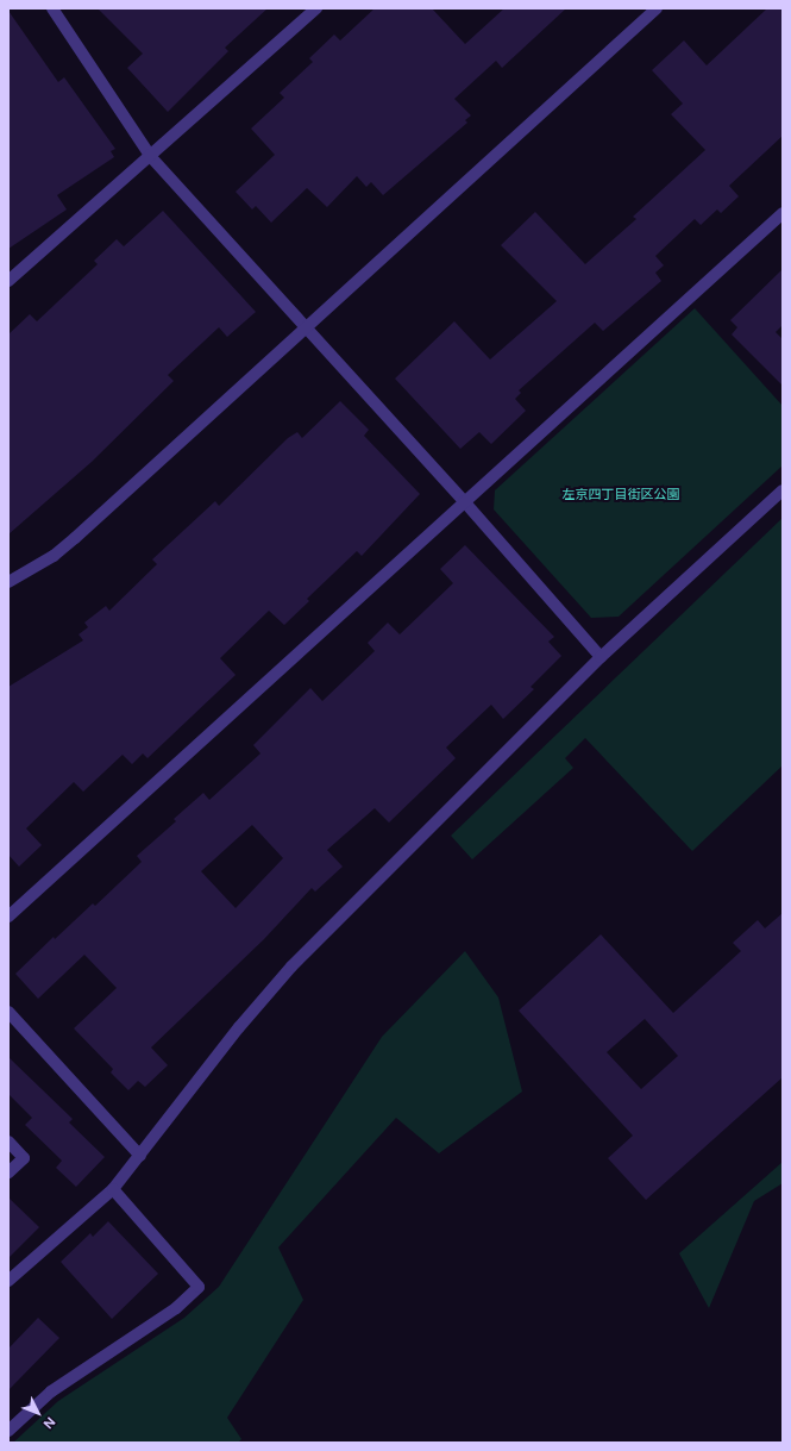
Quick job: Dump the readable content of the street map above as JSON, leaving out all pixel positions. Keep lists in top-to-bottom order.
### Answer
{
  "parks": ["左京四丁目街区公園"],
  "north": "bottom right"
}
